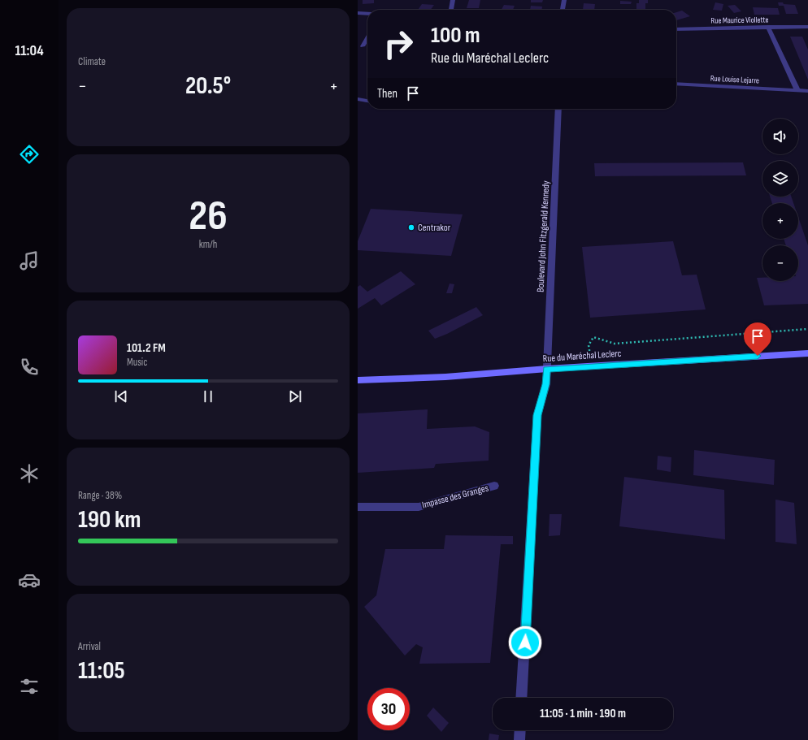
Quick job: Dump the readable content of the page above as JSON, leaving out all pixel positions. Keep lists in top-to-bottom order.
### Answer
{
  "streets": {
    "main road": ["Rue du Maréchal Leclerc"],
    "street": [
      "Rue Maurice Viollette",
      "Rue Louise Lejarre",
      "Boulevard John Fitzgerald Kennedy",
      "Impasse des Granges"
    ]
  },
  "crossings": [
    ["Boulevard John Fitzgerald Kennedy", "Rue du Maréchal Leclerc"]
  ],
  "places": ["Centrakor"],
  "page": {
    "tabs": "11:04",
    "tile": [
      "Climate",
      ["26", "km/h"],
      ["Range · 38%", "190 km"],
      ["Arrival", "11:05"]
    ],
    "turn": ["100 m", "Rue du Maréchal Leclerc"],
    "heat": ["−", "20.5°", "+"],
    "then": "Then",
    "map_buttons": ["+", "−"],
    "song": ["101.2 FM", "Music"],
    "limit": "30",
    "trip": "11:05 · 1 min · 190 m"
  }
}
